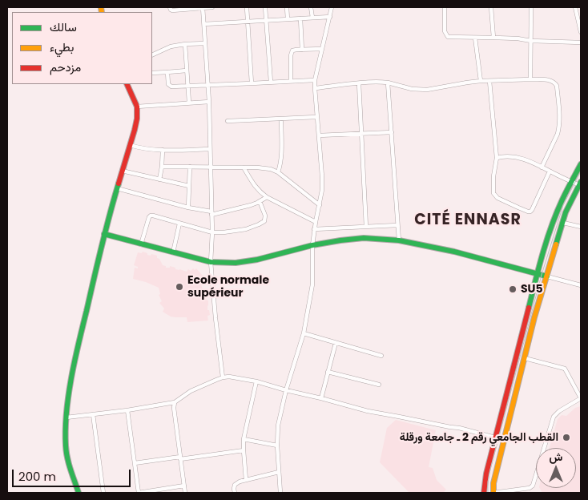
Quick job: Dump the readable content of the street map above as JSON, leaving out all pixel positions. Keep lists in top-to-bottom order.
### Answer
{
  "districts": ["CITÉ ENNASR"],
  "places": ["Ecole normale supérieur", "SU5", "القطب الجامعي رقم 2 ـ جامعة ورقلة"],
  "legend": ["سالك", "بطيء", "مزدحم"],
  "scale_bar": "200 m",
  "north": "top"
}
